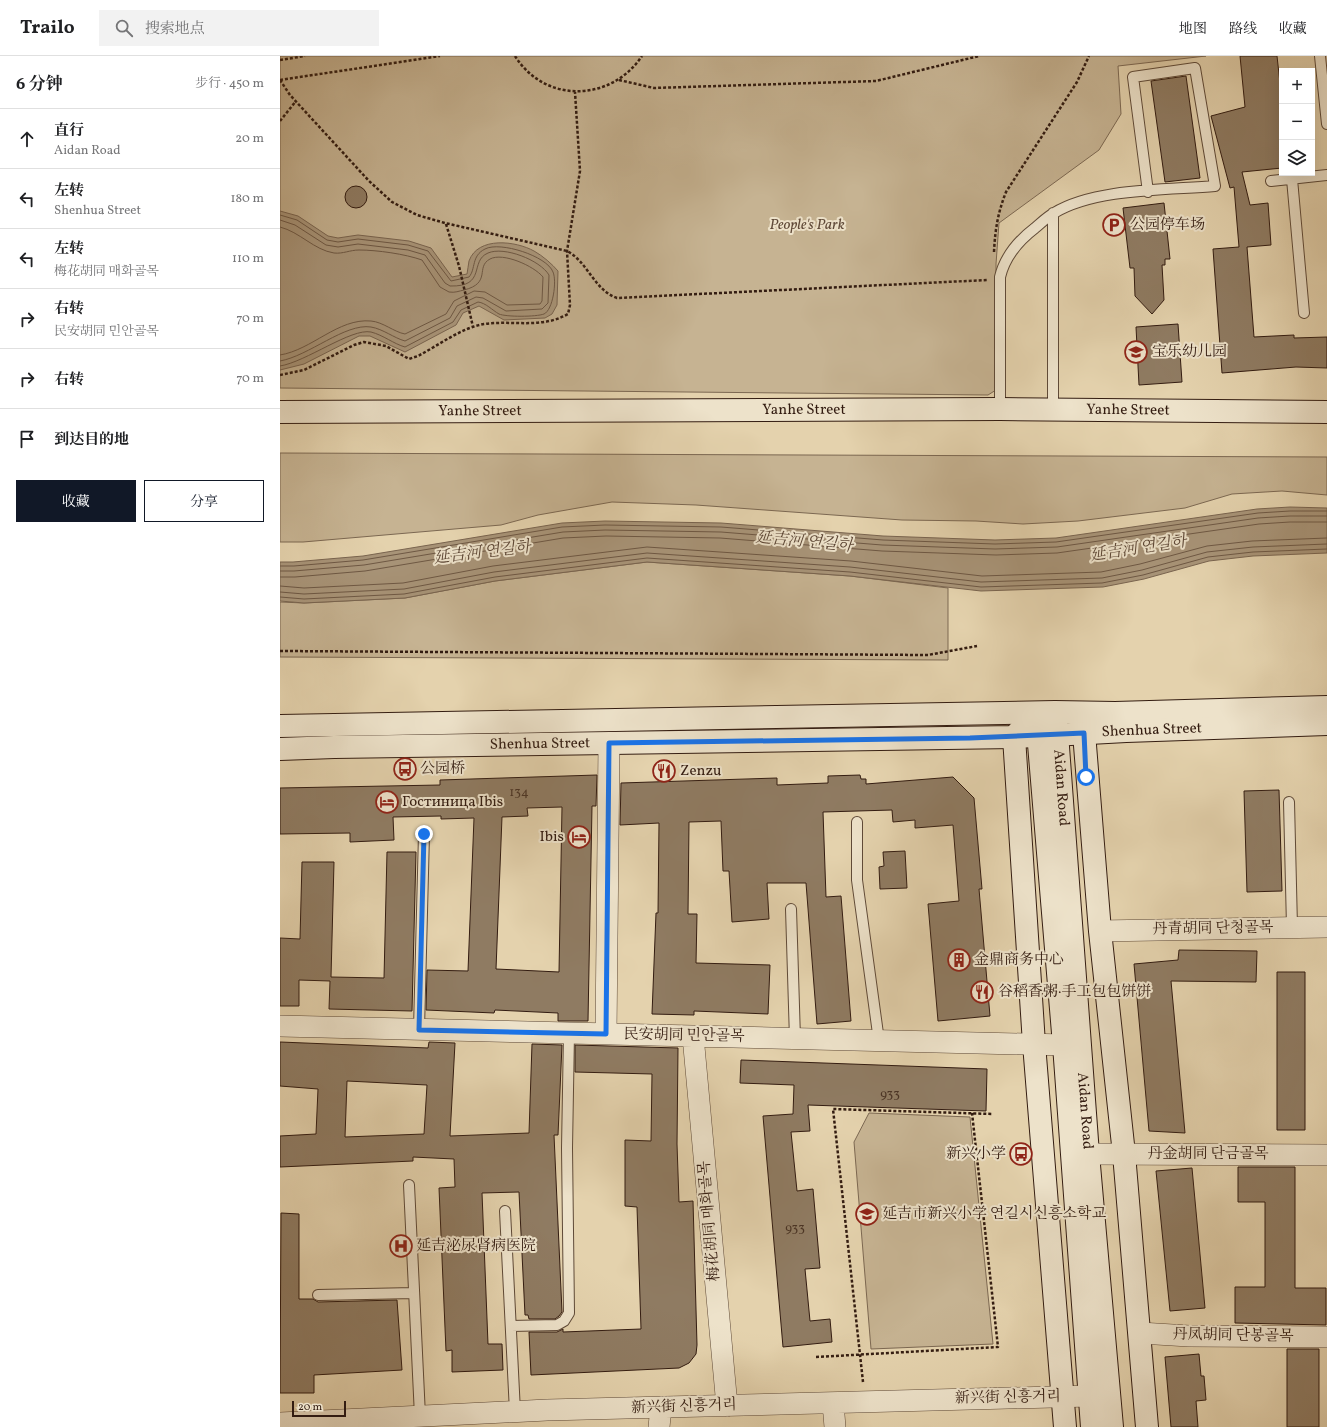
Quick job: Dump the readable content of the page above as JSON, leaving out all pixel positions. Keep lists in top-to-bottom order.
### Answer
{
  "streets": {
    "main road": ["Yanhe Street", "Shenhua Street", "Aidan Road"],
    "street": [
      "丹青胡同 단청골목",
      "民安胡同 민안골목",
      "丹金胡同 단금골목",
      "梅花胡同 매화골목",
      "丹凤胡同 단봉골목",
      "新兴街 신흥거리"
    ]
  },
  "crossings": [
    ["Shenhua Street", "Aidan Road"],
    ["Aidan Road", "丹青胡同 단청골목"],
    ["Aidan Road", "民安胡同 민안골목"],
    ["Aidan Road", "丹金胡同 단금골목"],
    ["Aidan Road", "丹凤胡同 단봉골목"],
    ["Aidan Road", "新兴街 신흥거리"],
    ["民安胡同 민안골목", "梅花胡同 매화골목"],
    ["梅花胡同 매화골목", "新兴街 신흥거리"]
  ],
  "water": ["延吉河 연길하"],
  "parks": ["People's Park"],
  "places": {
    "parking": ["公园停车场"],
    "school or university": ["宝乐幼儿园", "延吉市新兴小学 연길시신흥소학교"],
    "bus stop": ["公园桥", "新兴小学"],
    "restaurant": ["Zenzu", "谷稻香粥·手工包包饼饼"],
    "hotel": ["Гостиница Ibis", "Ibis"],
    "building": ["金鼎商务中心"],
    "hospital": ["延吉泌尿肾病医院"]
  },
  "house_numbers": ["134", "933", "933"],
  "scale_bar": "20 m",
  "page": {
    "header": "Trailo",
    "search": "搜索地点",
    "nav": ["地图", "路线", "收藏"],
    "heading": ["6 分钟", "步行 · 450 m"],
    "map_buttons": ["+", "−"],
    "list": [
      ["直行", "Aidan Road", "20 m"],
      ["左转", "Shenhua Street", "180 m"],
      ["左转", "梅花胡同 매화골목", "110 m"],
      ["右转", "民安胡同 민안골목", "70 m"],
      ["右转", "70 m"],
      "到达目的地"
    ],
    "buttons": ["收藏", "分享"],
    "scale": "20 m"
  }
}
